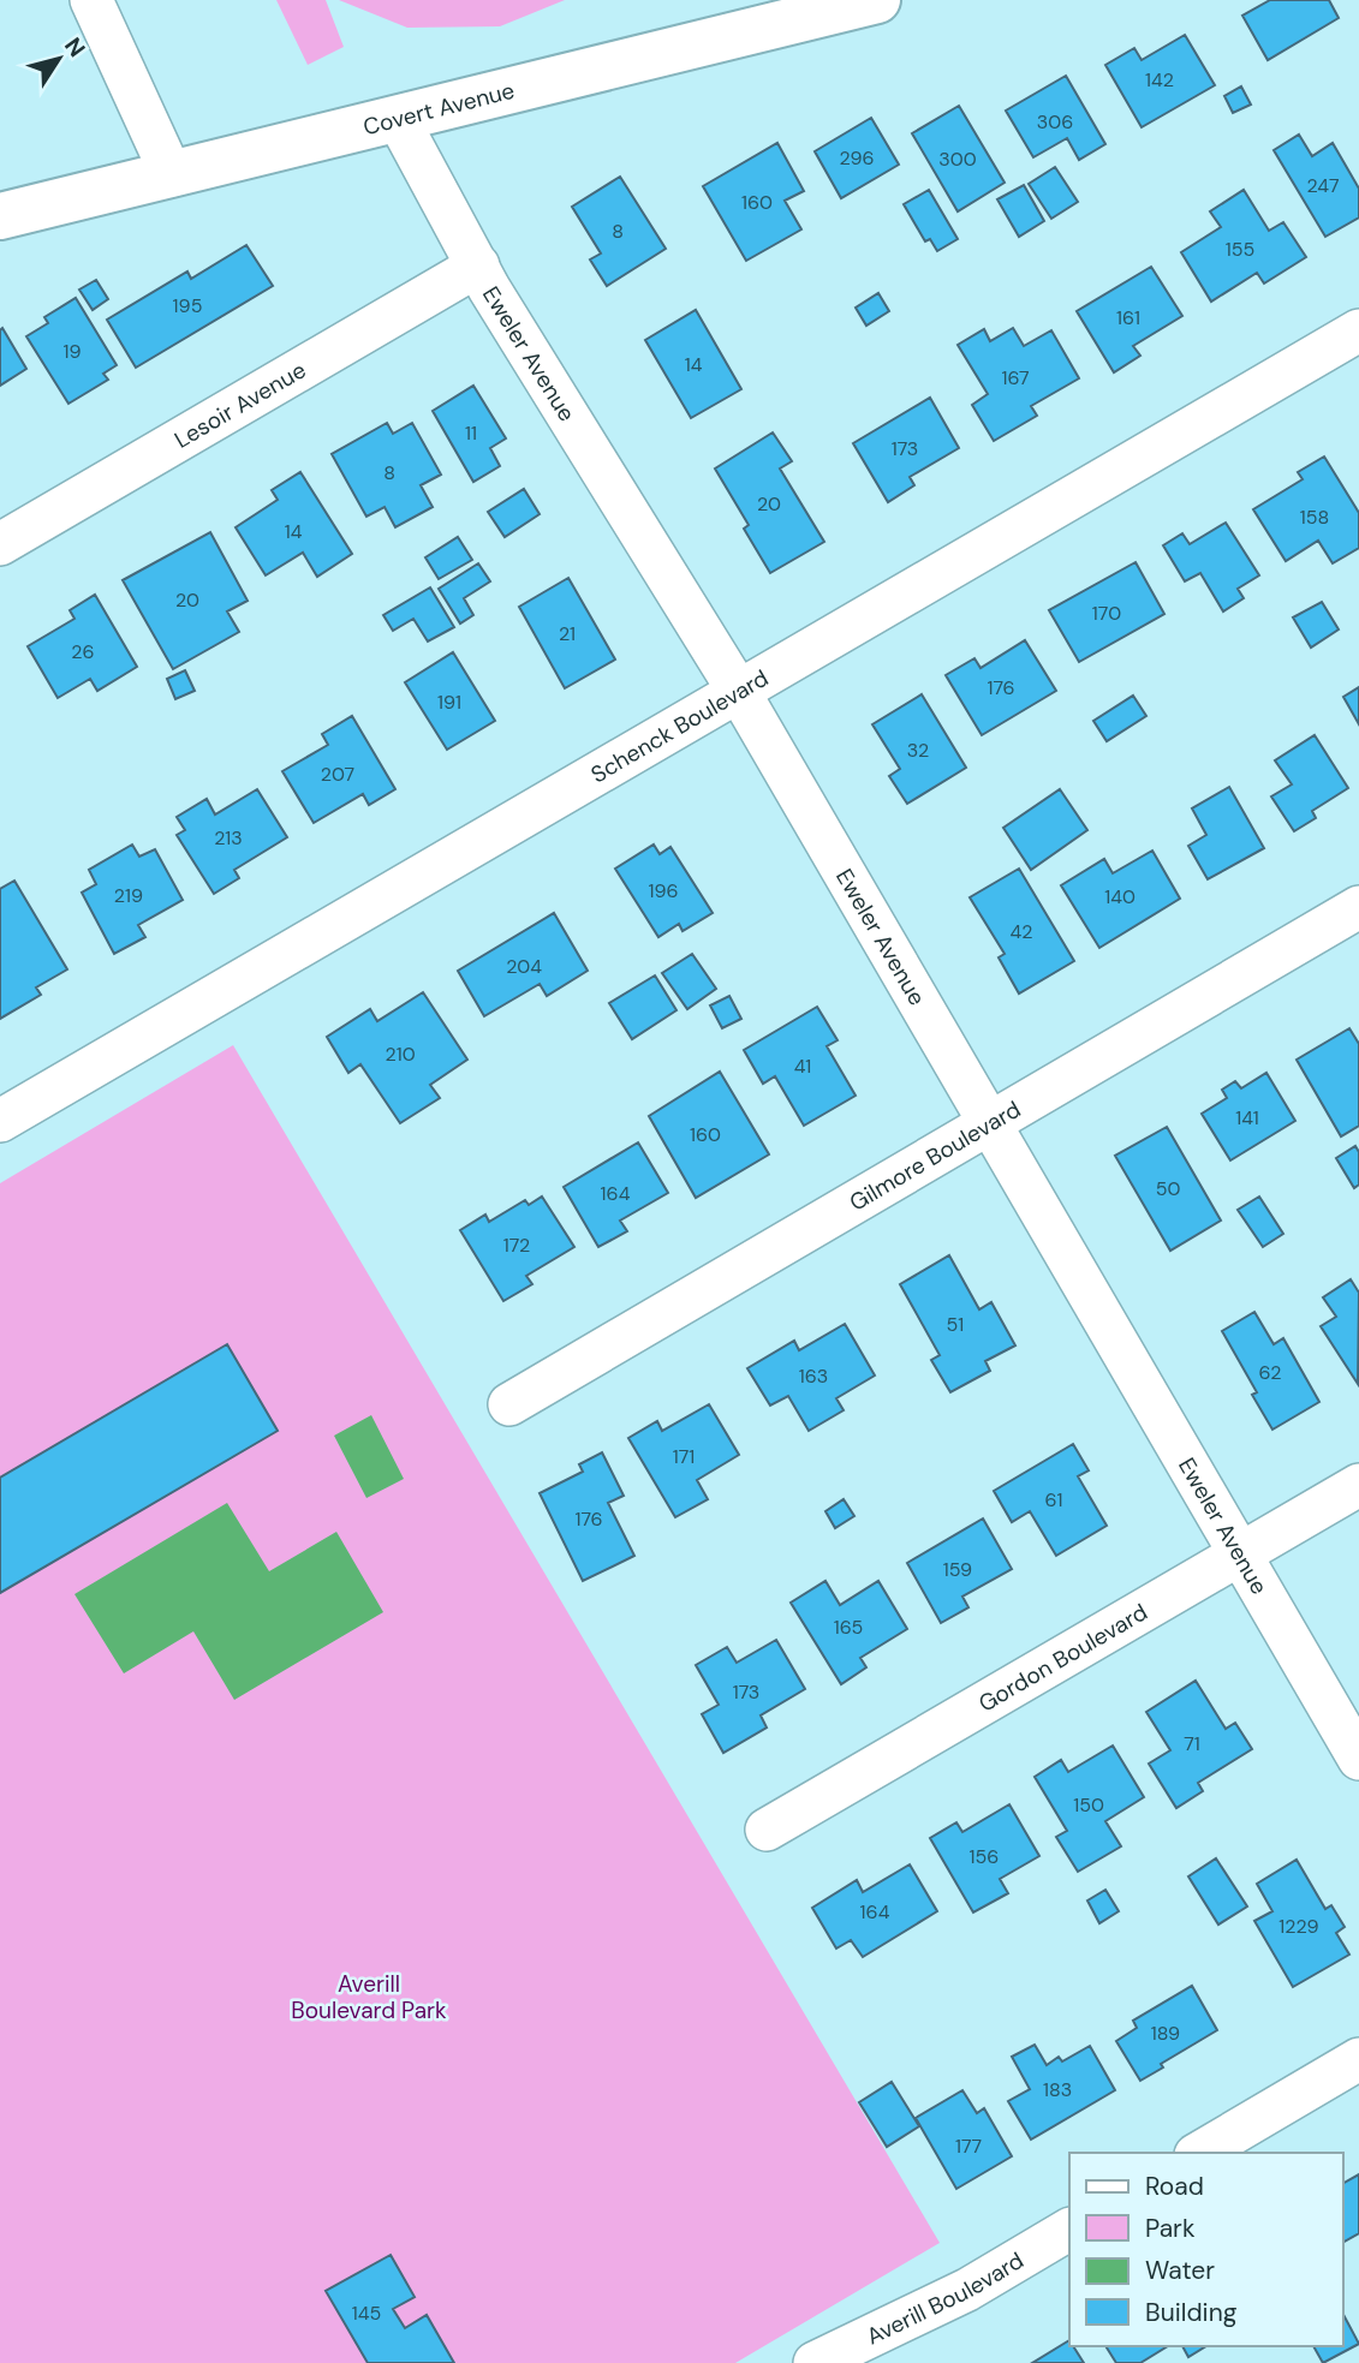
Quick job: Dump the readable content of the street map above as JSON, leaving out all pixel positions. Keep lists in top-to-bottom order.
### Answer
{
  "streets": {
    "main road": ["Covert Avenue"],
    "street": [
      "Eweler Avenue",
      "Lesoir Avenue",
      "Schenck Boulevard",
      "Gilmore Boulevard",
      "Gordon Boulevard",
      "Averill Boulevard"
    ]
  },
  "crossings": [
    ["Covert Avenue", "Eweler Avenue"],
    ["Eweler Avenue", "Lesoir Avenue"],
    ["Eweler Avenue", "Schenck Boulevard"],
    ["Eweler Avenue", "Gilmore Boulevard"],
    ["Eweler Avenue", "Gordon Boulevard"]
  ],
  "parks": ["Averill Boulevard Park"],
  "house_numbers": [
    "142",
    "306",
    "296",
    "300",
    "247",
    "160",
    "8",
    "155",
    "195",
    "161",
    "19",
    "14",
    "167",
    "11",
    "173",
    "8",
    "20",
    "158",
    "14",
    "20",
    "170",
    "21",
    "26",
    "176",
    "191",
    "32",
    "207",
    "213",
    "196",
    "219",
    "140",
    "42",
    "204",
    "210",
    "41",
    "141",
    "160",
    "50",
    "164",
    "172",
    "51",
    "62",
    "163",
    "171",
    "61",
    "176",
    "159",
    "165",
    "173",
    "71",
    "150",
    "156",
    "164",
    "1229",
    "189",
    "183",
    "177",
    "145"
  ],
  "legend": [
    "Road",
    "Park",
    "Water",
    "Building"
  ],
  "north": "top right"
}
